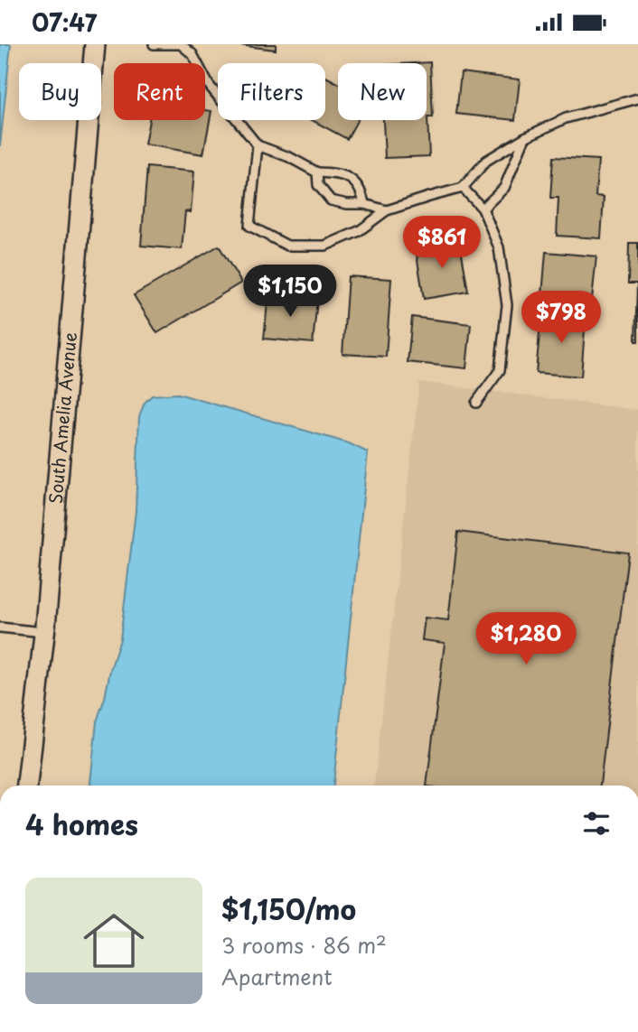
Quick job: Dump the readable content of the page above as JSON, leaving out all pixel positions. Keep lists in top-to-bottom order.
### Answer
{
  "streets": {
    "street": ["South Amelia Avenue"]
  },
  "page": {
    "status": "07:47",
    "chip": [
      "Buy",
      "Rent",
      "Filters",
      "New"
    ],
    "price": [
      "$861",
      "$1,150",
      "$798",
      "$1,280"
    ],
    "heading": "4 homes",
    "list": [
      {
        "name": "$1,150/mo",
        "note": "3 rooms · 86 m² · Apartment"
      }
    ]
  }
}
